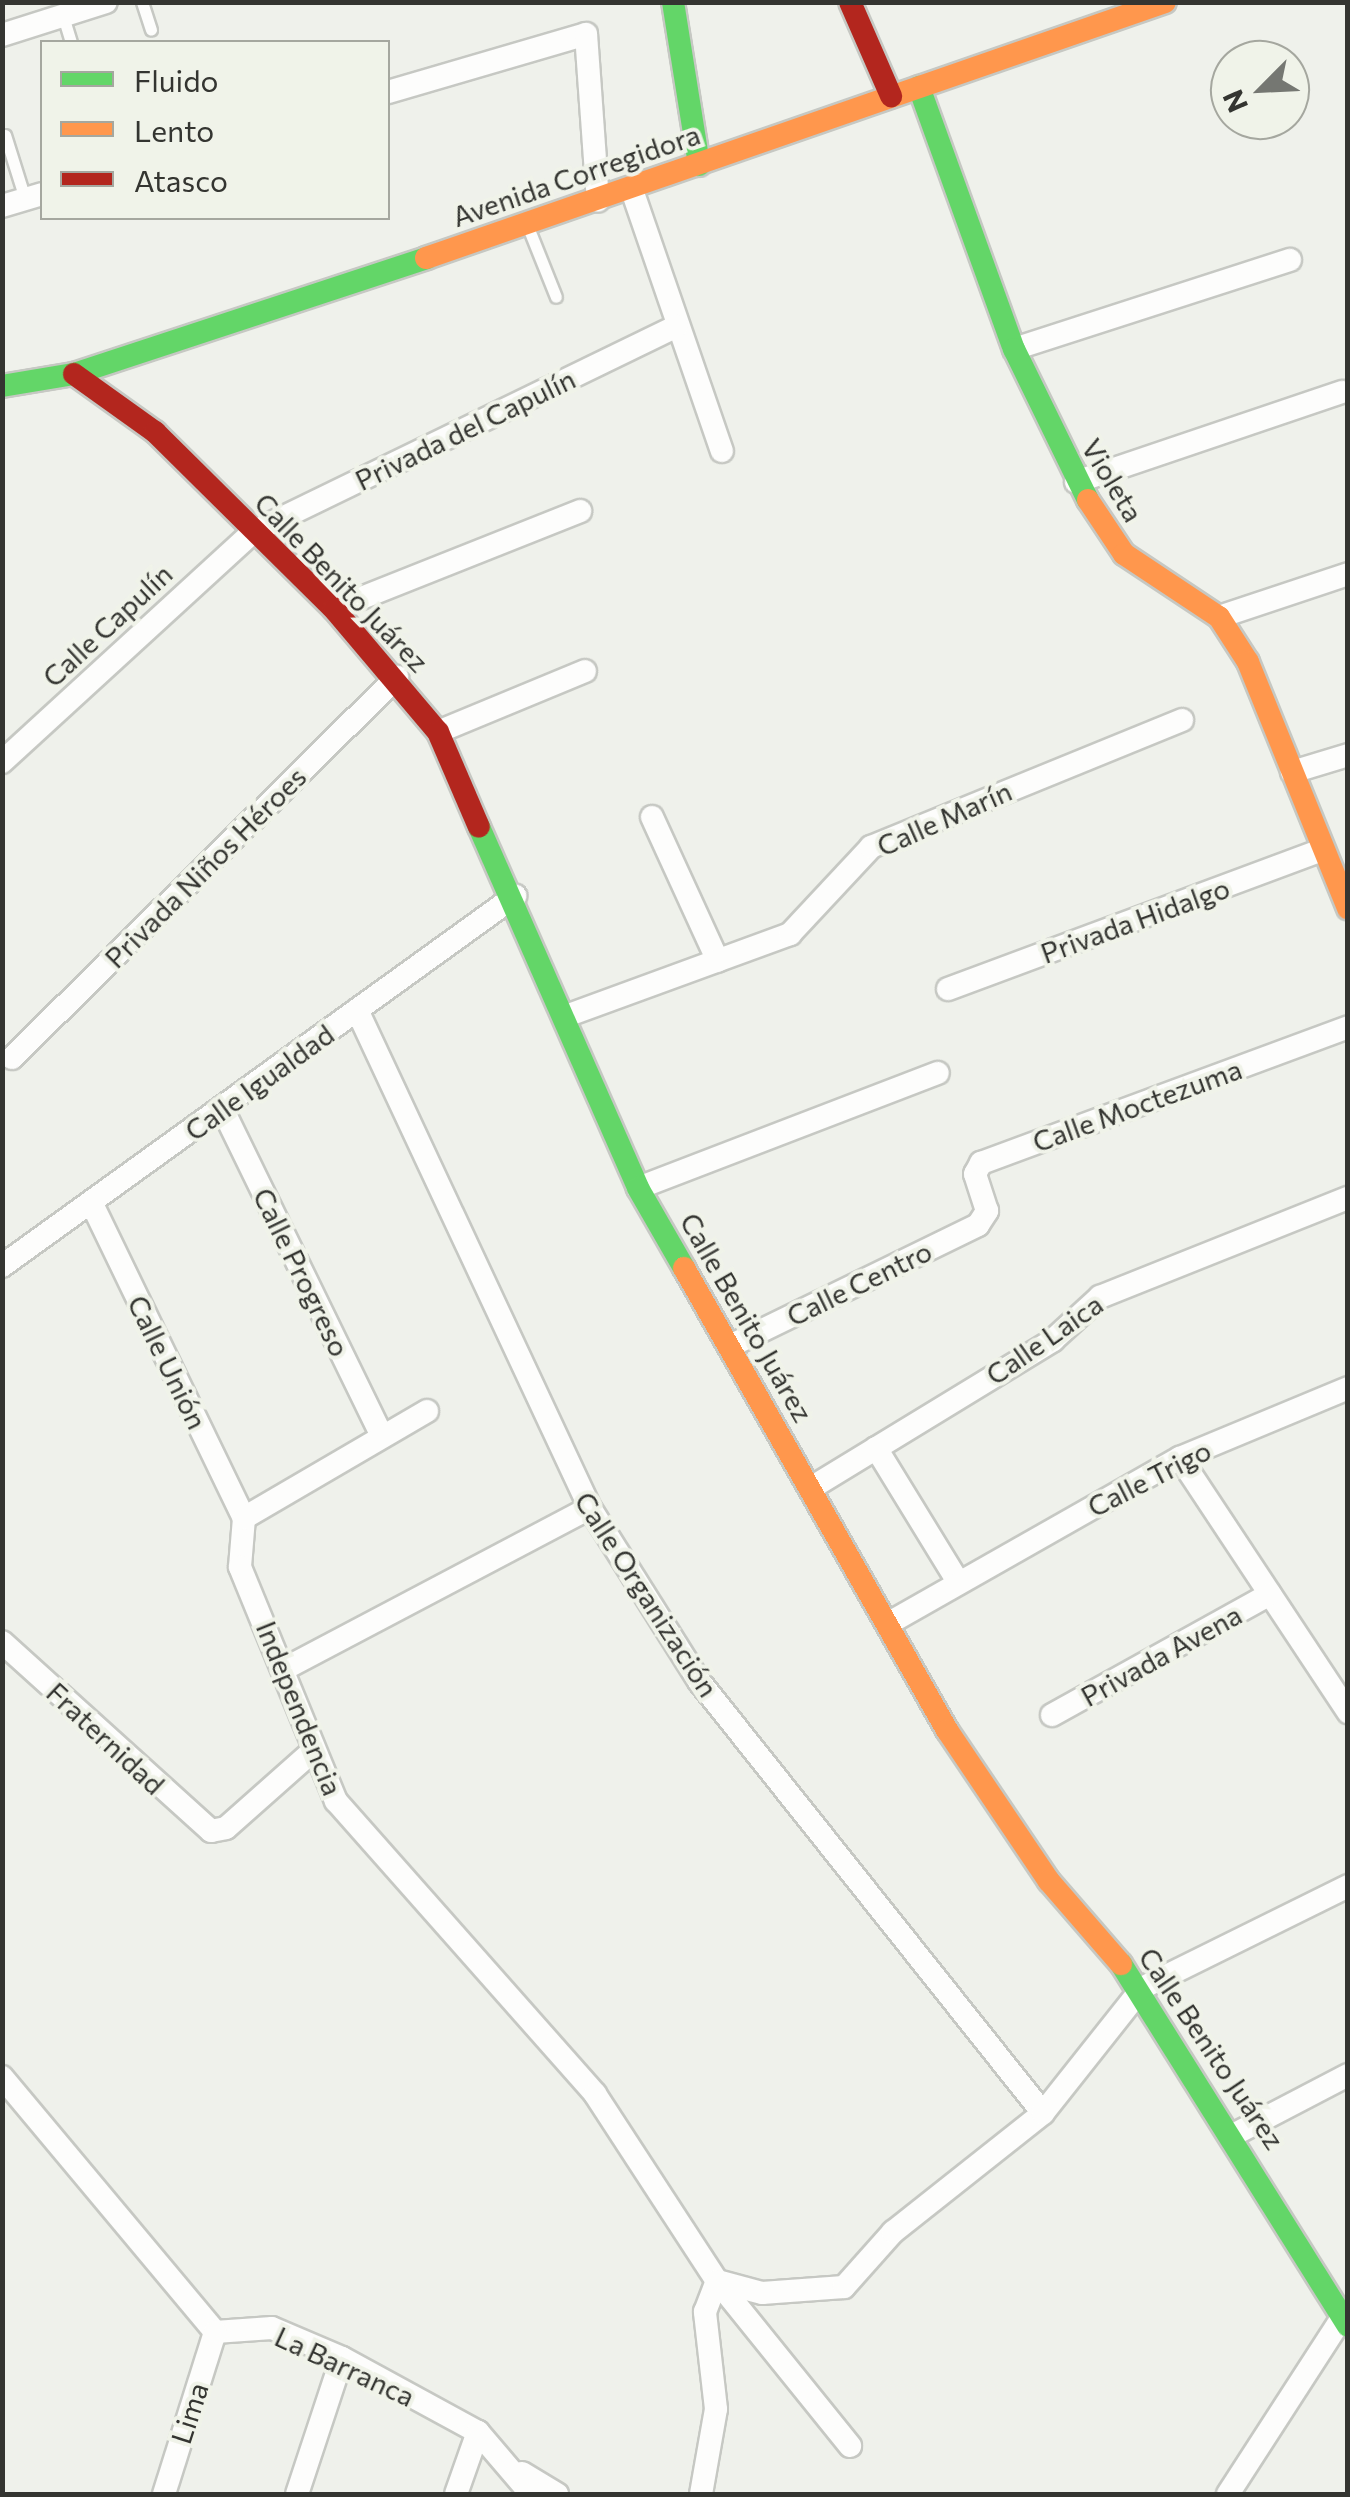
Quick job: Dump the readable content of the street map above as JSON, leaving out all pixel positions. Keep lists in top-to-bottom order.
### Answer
{
  "streets": {
    "street": [
      "Avenida Corregidora",
      "Privada del Capulín",
      "Violeta",
      "Calle Benito Juárez",
      "Calle Capulín",
      "Calle Marín",
      "Privada Niños Héroes",
      "Privada Hidalgo",
      "Calle Igualdad",
      "Calle Moctezuma",
      "Calle Progreso",
      "Calle Centro",
      "Calle Laica",
      "Calle Unión",
      "Calle Trigo",
      "Calle Organización",
      "Privada Avena",
      "Independencia",
      "Fraternidad",
      "La Barranca",
      "Lima"
    ]
  },
  "crossings": [
    ["Avenida Corregidora", "Violeta"],
    ["Avenida Corregidora", "Calle Benito Juárez"],
    ["Privada del Capulín", "Calle Benito Juárez"],
    ["Privada del Capulín", "Calle Capulín"],
    ["Calle Benito Juárez", "Calle Capulín"],
    ["Calle Benito Juárez", "Calle Marín"],
    ["Calle Benito Juárez", "Privada Niños Héroes"],
    ["Calle Benito Juárez", "Calle Igualdad"],
    ["Calle Benito Juárez", "Calle Centro"],
    ["Calle Benito Juárez", "Calle Laica"],
    ["Calle Benito Juárez", "Calle Trigo"],
    ["Calle Igualdad", "Calle Progreso"],
    ["Calle Igualdad", "Calle Unión"],
    ["Calle Igualdad", "Calle Organización"],
    ["Calle Moctezuma", "Calle Centro"],
    ["Calle Unión", "Independencia"],
    ["Independencia", "Fraternidad"],
    ["La Barranca", "Lima"]
  ],
  "legend": ["Fluido", "Lento", "Atasco"],
  "north": "bottom left"
}
